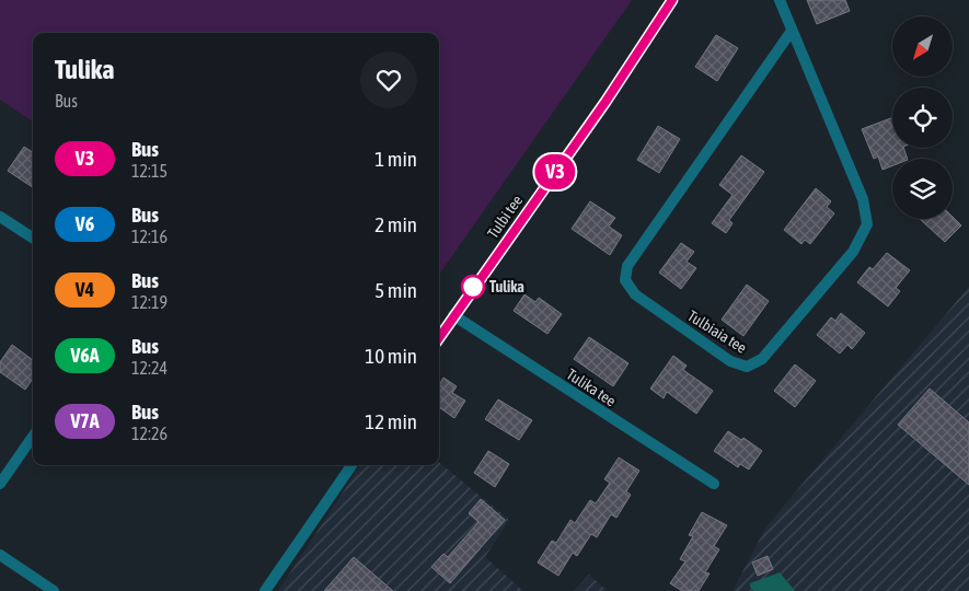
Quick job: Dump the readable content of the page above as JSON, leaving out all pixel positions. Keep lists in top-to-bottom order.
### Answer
{
  "streets": {
    "street": ["Tulbi tee", "Tulbiaia tee", "Tulika tee"]
  },
  "crossings": [
    ["Tulbi tee", "Tulika tee"]
  ],
  "places": ["Tulika"],
  "lines": ["bus line V3"],
  "north": "bottom left",
  "page": {
    "on_map": "V3",
    "heading": ["Tulika", "Bus"],
    "list": [
      {
        "mark": "V3",
        "name": "Bus",
        "note": "12:15",
        "value": "1 min"
      },
      {
        "mark": "V6",
        "name": "Bus",
        "note": "12:16",
        "value": "2 min"
      },
      {
        "mark": "V4",
        "name": "Bus",
        "note": "12:19",
        "value": "5 min"
      },
      {
        "mark": "V6A",
        "name": "Bus",
        "note": "12:24",
        "value": "10 min"
      },
      {
        "mark": "V7A",
        "name": "Bus",
        "note": "12:26",
        "value": "12 min"
      }
    ]
  }
}
